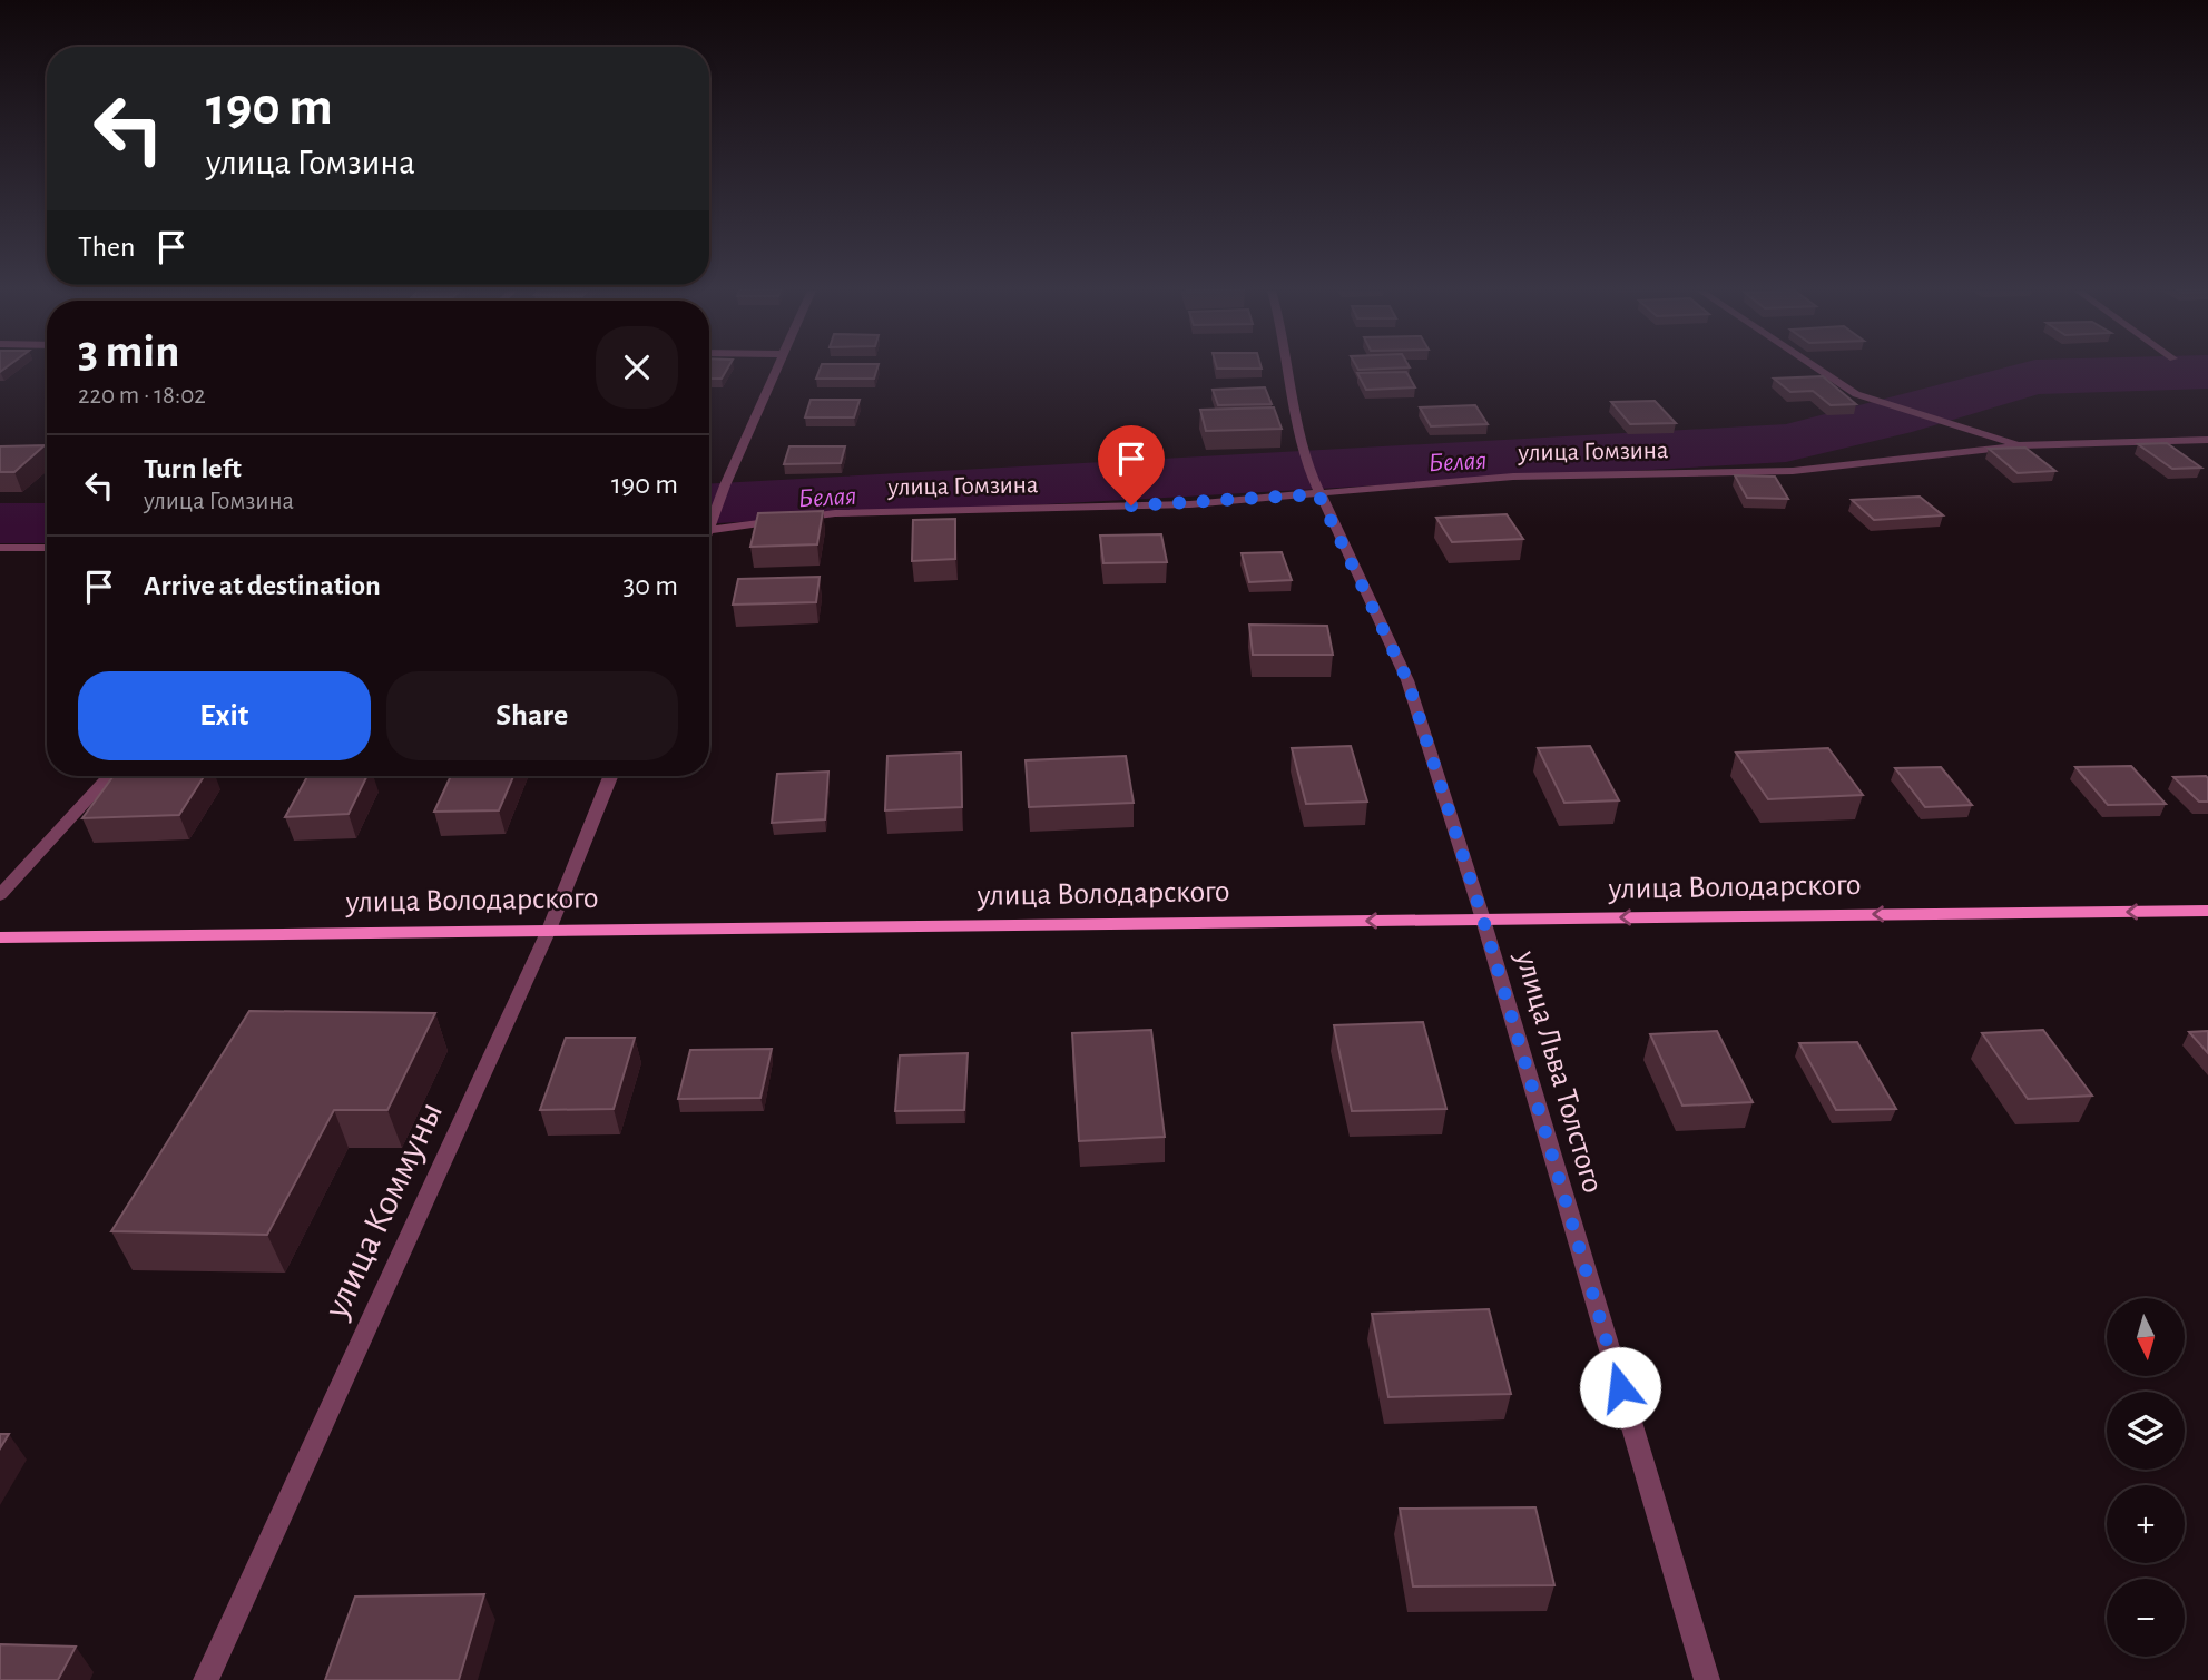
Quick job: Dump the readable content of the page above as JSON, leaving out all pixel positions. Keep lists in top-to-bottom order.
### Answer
{
  "streets": {
    "main road": ["улица Володарского"],
    "street": ["улица Гомзина", "улица Льва Толстого", "улица Коммуны"]
  },
  "crossings": [
    ["улица Гомзина", "улица Льва Толстого"],
    ["улица Володарского", "улица Льва Толстого"],
    ["улица Володарского", "улица Коммуны"]
  ],
  "one_way": ["улица Володарского"],
  "water": ["Белая"],
  "north": "bottom",
  "page": {
    "turn": ["190 m", "улица Гомзина"],
    "then": "Then",
    "heading": ["3 min", "220 m · 18:02"],
    "list": [
      {
        "name": "Turn left",
        "note": "улица Гомзина",
        "value": "190 m"
      },
      {
        "name": "Arrive at destination",
        "value": "30 m"
      }
    ],
    "buttons": ["Exit", "Share"],
    "map_buttons": ["+", "−"]
  }
}
